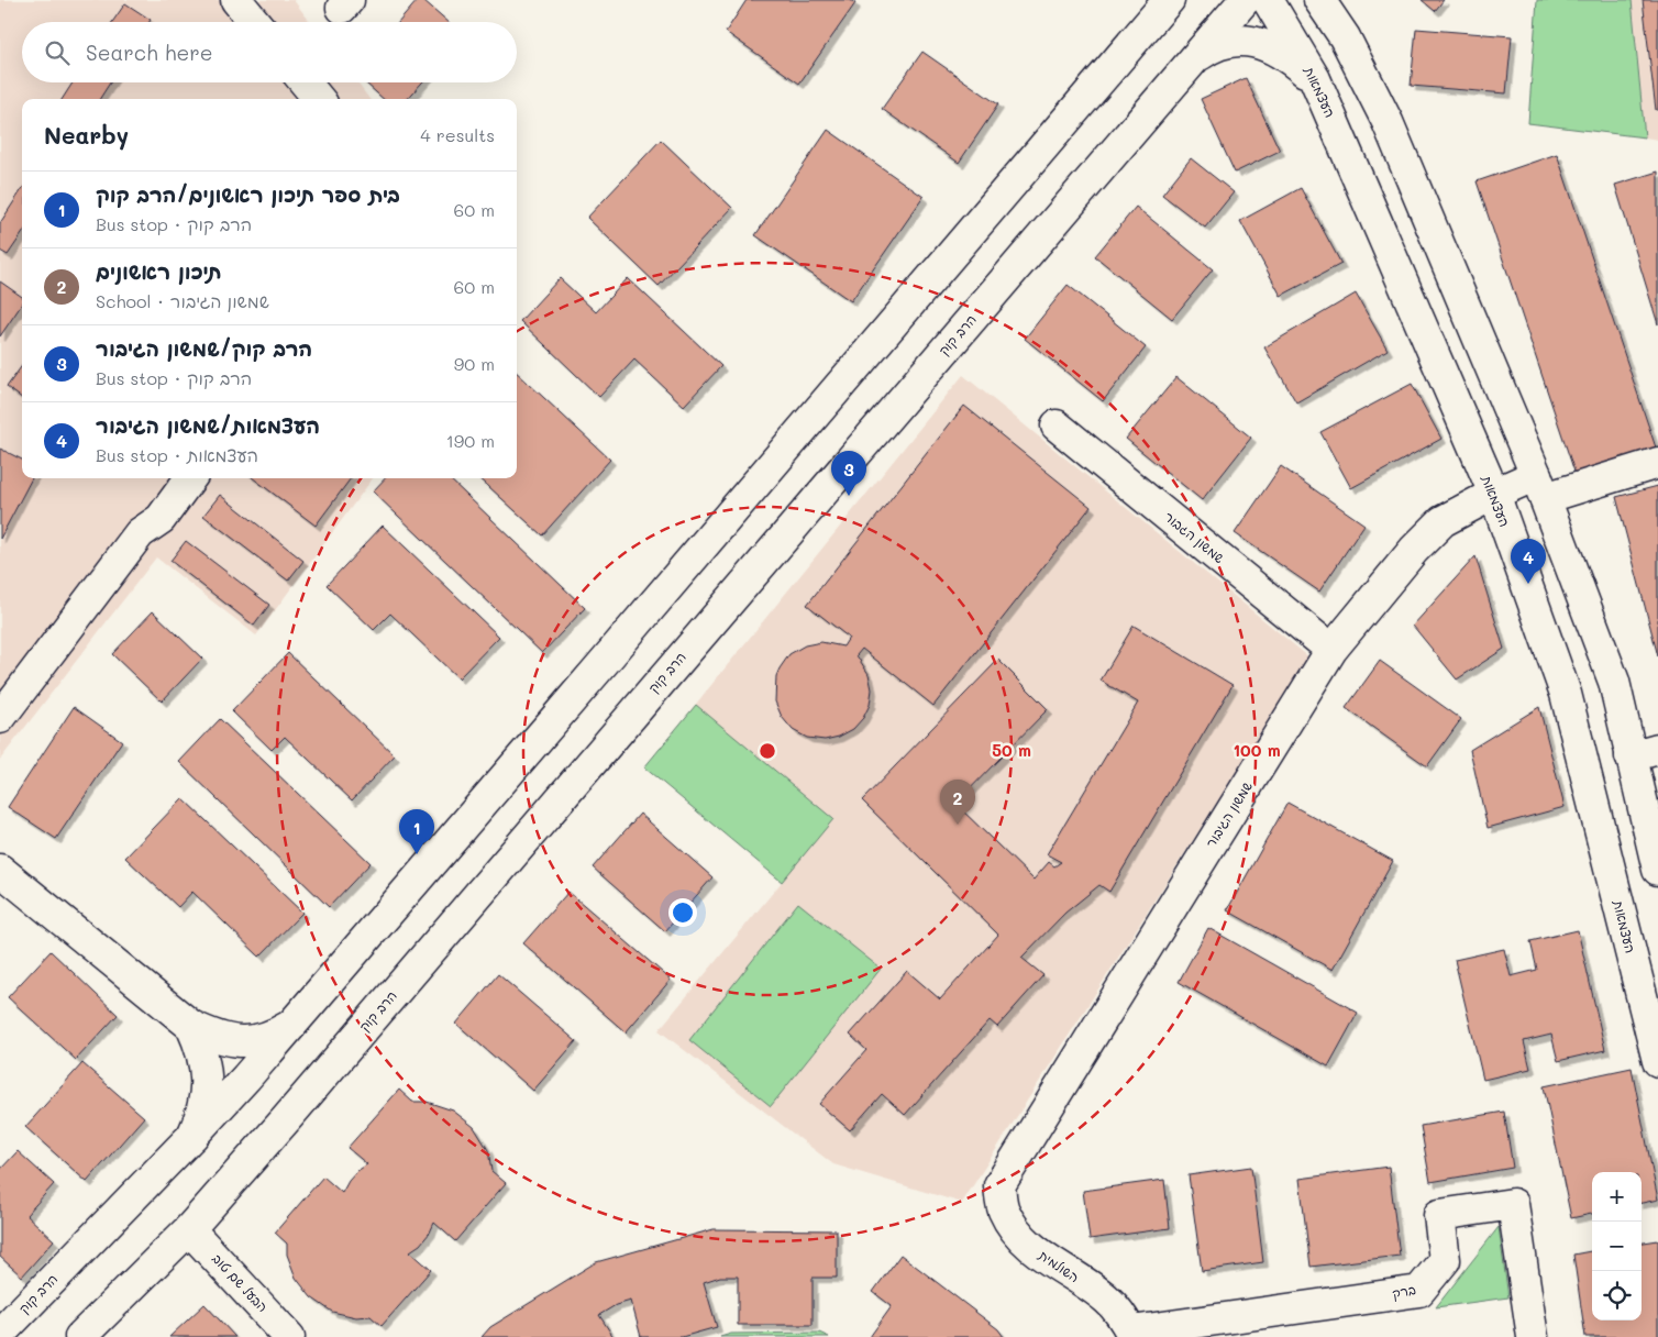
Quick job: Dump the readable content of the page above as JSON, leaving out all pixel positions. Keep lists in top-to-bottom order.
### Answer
{
  "streets": {
    "street": [
      "העצמאות",
      "הרב קוק",
      "שמשון הגבור",
      "שמשון הגיבור",
      "השולמית",
      "הבעל שם טוב",
      "ברק"
    ]
  },
  "crossings": [
    ["העצמאות", "שמשון הגיבור"],
    ["הרב קוק", "הבעל שם טוב"],
    ["שמשון הגבור", "שמשון הגיבור"],
    ["שמשון הגיבור", "השולמית"],
    ["השולמית", "ברק"]
  ],
  "page": {
    "search": "Search here",
    "heading": ["Nearby", "4 results"],
    "list": [
      {
        "mark": "1",
        "name": "בית ספר תיכון ראשונים/הרב קוק",
        "note": "Bus stop · הרב קוק",
        "value": "60 m"
      },
      {
        "mark": "2",
        "name": "תיכון ראשונים",
        "note": "School · שמשון הגיבור",
        "value": "60 m"
      },
      {
        "mark": "3",
        "name": "הרב קוק/שמשון הגיבור",
        "note": "Bus stop · הרב קוק",
        "value": "90 m"
      },
      {
        "mark": "4",
        "name": "העצמאות/שמשון הגיבור",
        "note": "Bus stop · העצמאות",
        "value": "190 m"
      }
    ],
    "pins": [
      "3",
      "4",
      "2",
      "1"
    ],
    "map_buttons": ["+", "−"]
  },
  "rings": ["50 m", "100 m"]
}
